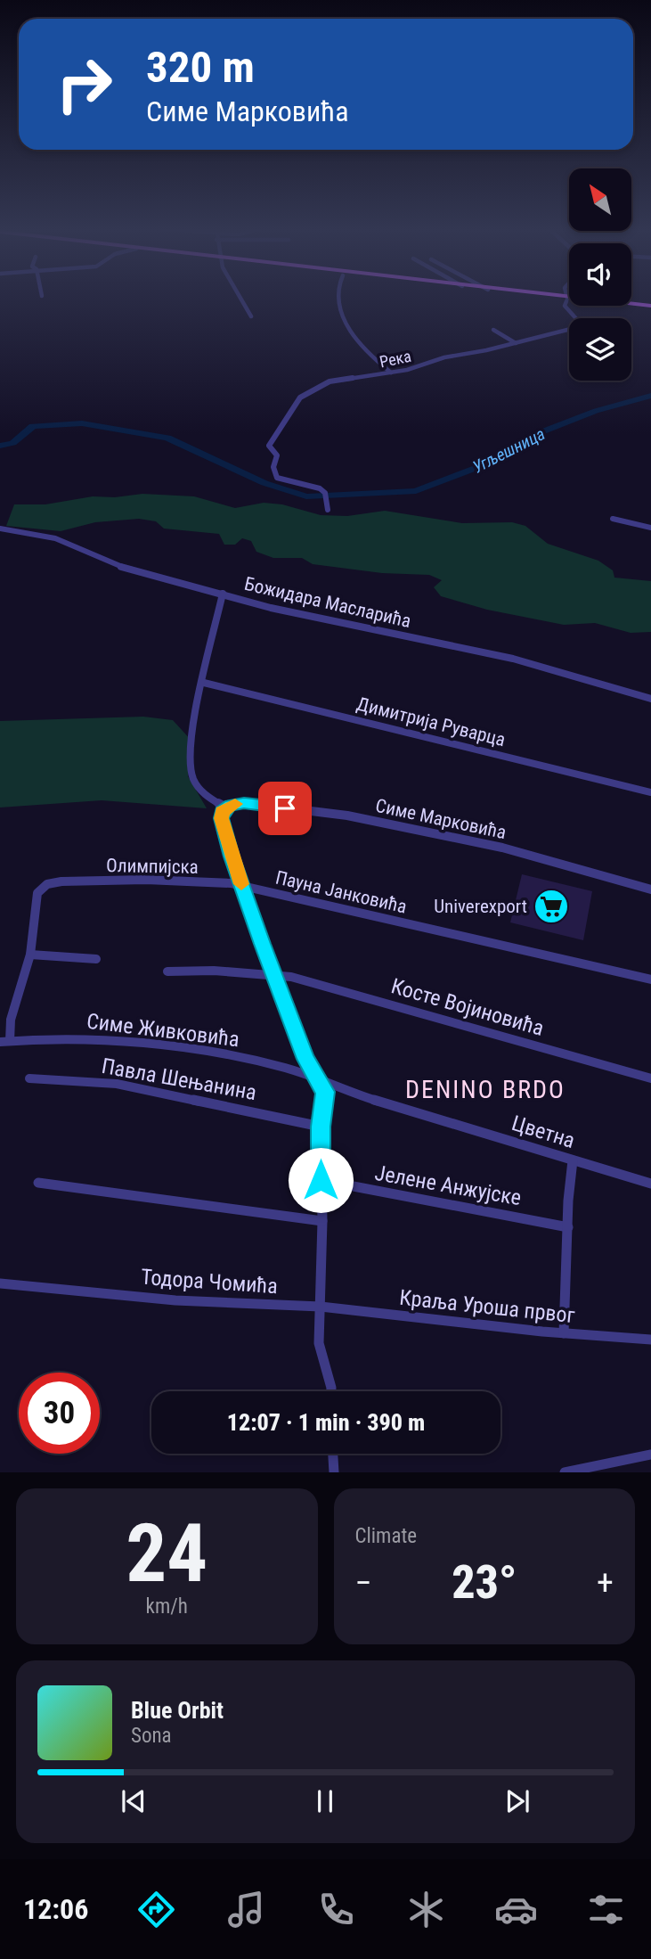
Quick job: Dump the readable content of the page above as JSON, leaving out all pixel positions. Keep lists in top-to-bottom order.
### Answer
{
  "streets": {
    "street": [
      "Река",
      "Божидара Масларића",
      "Димитрија Руварца",
      "Симе Марковића",
      "Олимпијска",
      "Пауна Јанковића",
      "Косте Војиновића",
      "Симе Живковића",
      "Павла Шењанина",
      "Цветна",
      "Јелене Анжујске",
      "Тодора Чомића",
      "Краља Уроша првог"
    ]
  },
  "crossings": [
    ["Олимпијска", "Пауна Јанковића"],
    ["Симе Живковића", "Цветна"],
    ["Тодора Чомића", "Краља Уроша првог"]
  ],
  "districts": ["DENINO BRDO"],
  "water": ["Угљешница"],
  "places": {
    "supermarket": ["Univerexport"]
  },
  "north": "top left",
  "page": {
    "turn": ["320 m", "Симе Марковића"],
    "limit": "30",
    "trip": "12:07 · 1 min · 390 m",
    "tile": [
      ["24", "km/h"],
      "Climate"
    ],
    "heat": ["−", "23°", "+"],
    "song": ["Blue Orbit", "Sona"],
    "tabs": "12:06"
  }
}
